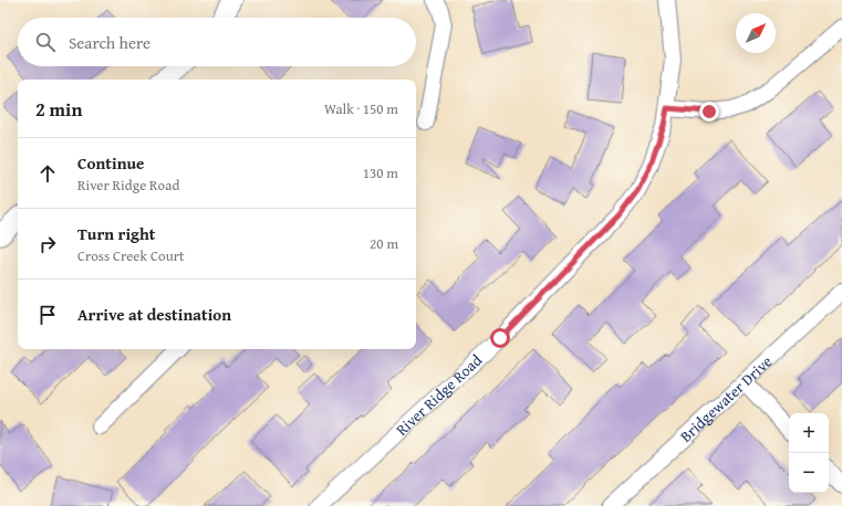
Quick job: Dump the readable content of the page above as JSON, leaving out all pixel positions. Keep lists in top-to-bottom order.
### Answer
{
  "streets": {
    "street": ["River Ridge Road", "Bridgewater Drive"]
  },
  "north": "top right",
  "page": {
    "search": "Search here",
    "heading": ["2 min", "Walk · 150 m"],
    "list": [
      ["Continue", "River Ridge Road", "130 m"],
      ["Turn right", "Cross Creek Court", "20 m"],
      "Arrive at destination"
    ],
    "map_buttons": ["+", "−"]
  }
}
